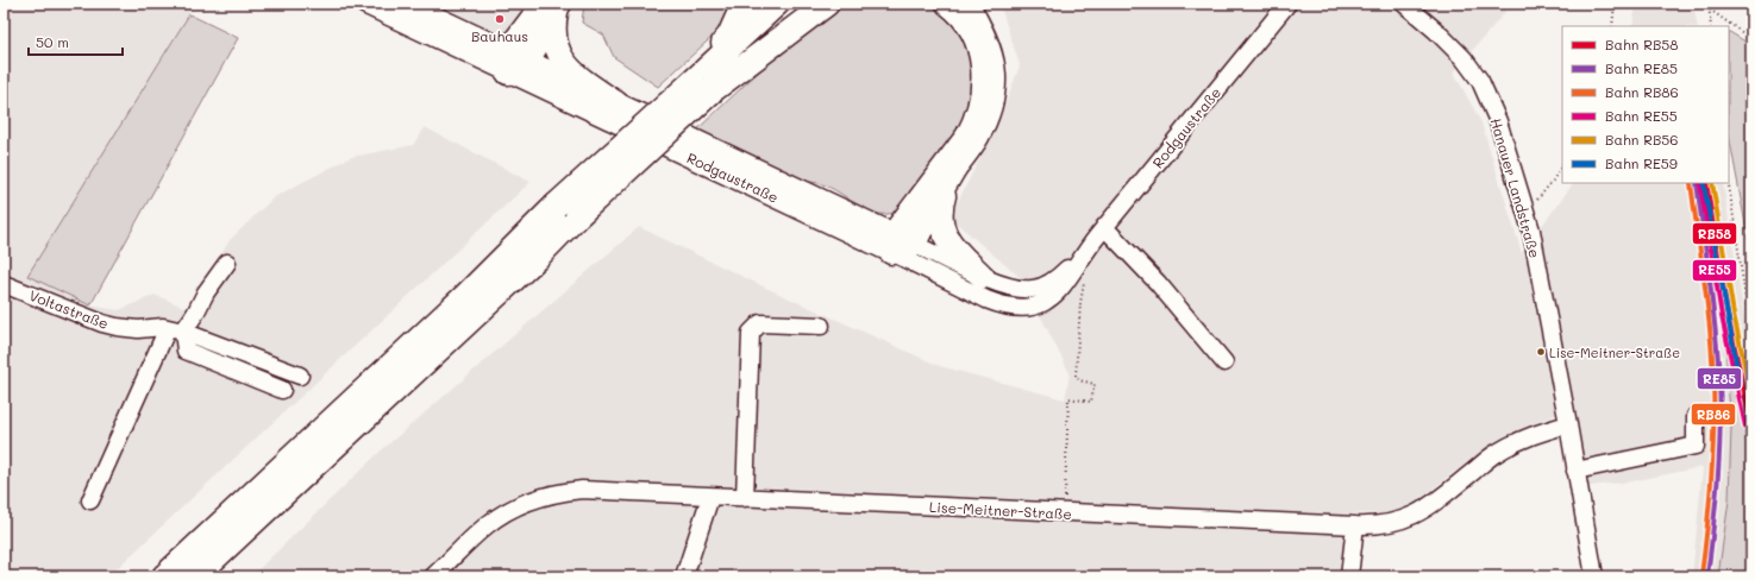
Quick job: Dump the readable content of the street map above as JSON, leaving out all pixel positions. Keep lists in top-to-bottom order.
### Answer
{
  "streets": {
    "main road": ["Rodgaustraße"],
    "street": ["Hanauer Landstraße", "Voltastraße", "Lise-Meitner-Straße"]
  },
  "crossings": [
    ["Hanauer Landstraße", "Lise-Meitner-Straße"]
  ],
  "places": ["Bauhaus", "Lise-Meitner-Straße"],
  "lines": [
    "rail line RB58",
    "rail line RE85",
    "rail line RB86",
    "rail line RE55",
    "rail line RB56",
    "rail line RE59"
  ],
  "legend": [
    "Bahn RB58",
    "Bahn RE85",
    "Bahn RB86",
    "Bahn RE55",
    "Bahn RB56",
    "Bahn RE59"
  ],
  "scale_bar": "50 m"
}
